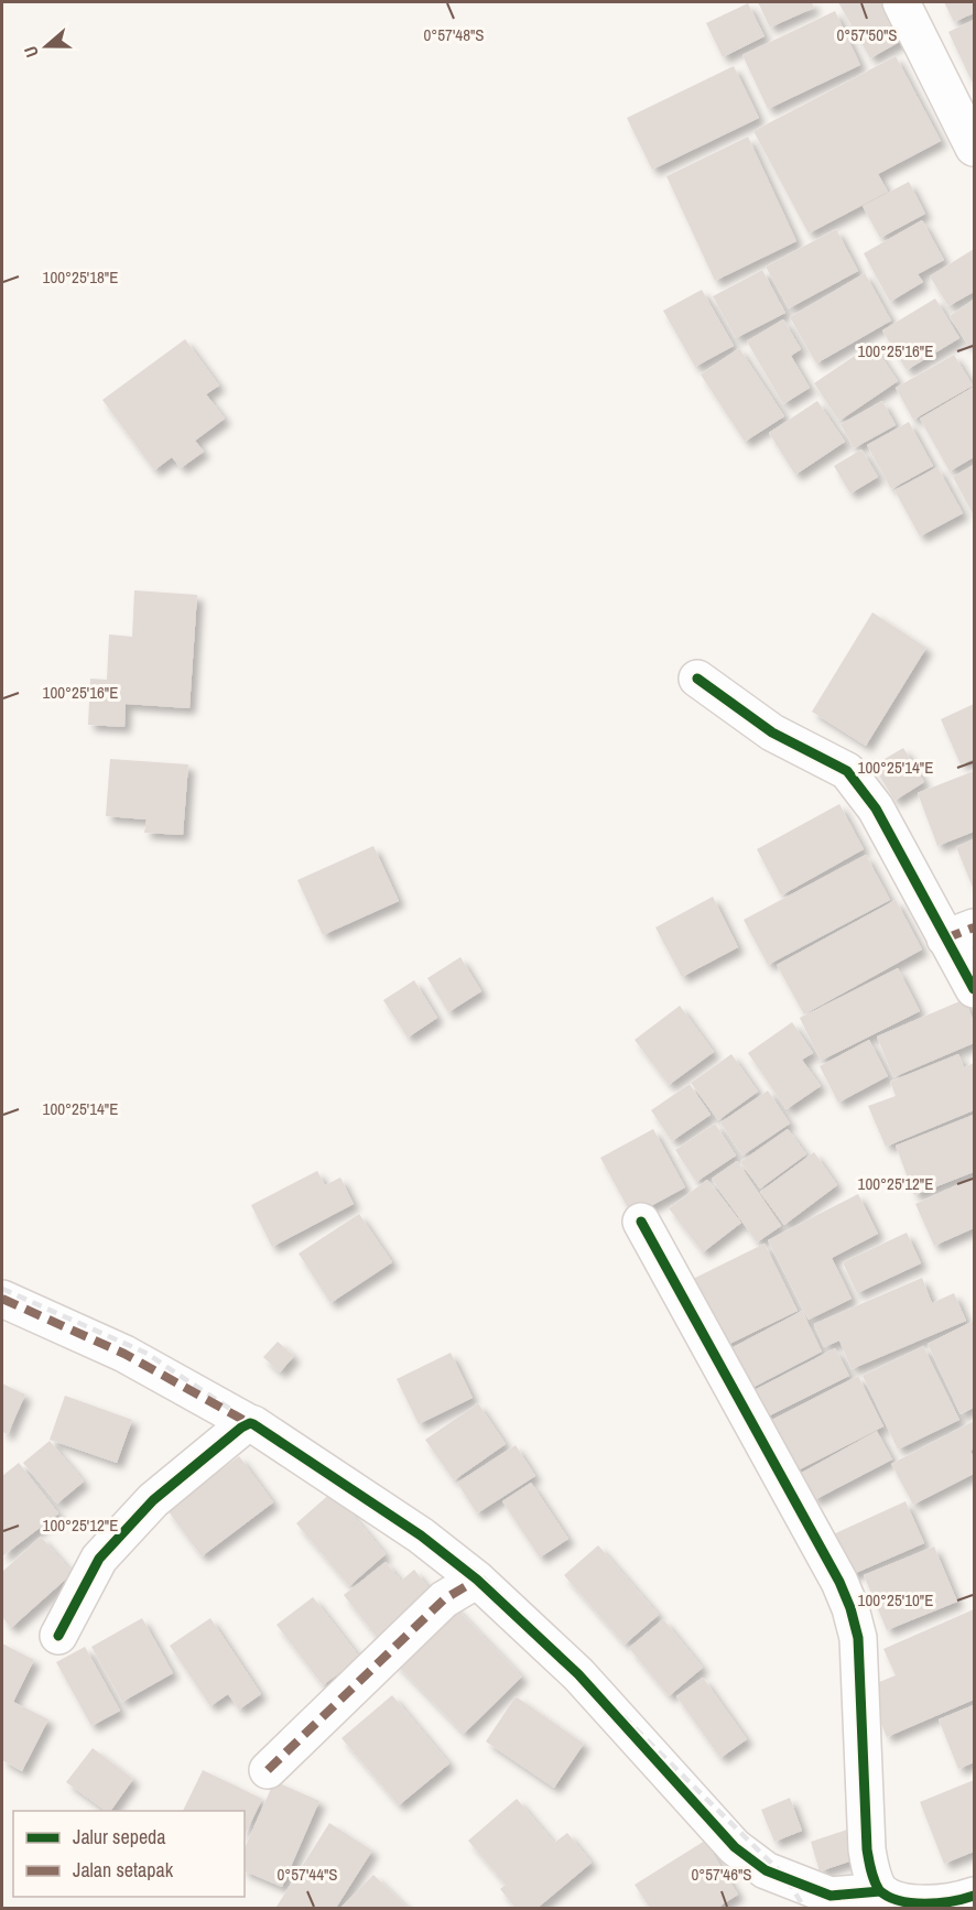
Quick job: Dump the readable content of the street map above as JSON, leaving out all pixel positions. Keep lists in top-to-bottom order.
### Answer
{
  "legend": ["Jalur sepeda", "Jalan setapak"],
  "north": "left",
  "coordinates": [
    "0°57'50\"S",
    "0°57'48\"S",
    "100°25'18\"E",
    "100°25'16\"E",
    "100°25'14\"E",
    "100°25'12\"E",
    "100°25'10\"E",
    "0°57'44\"S",
    "0°57'46\"S"
  ]
}
